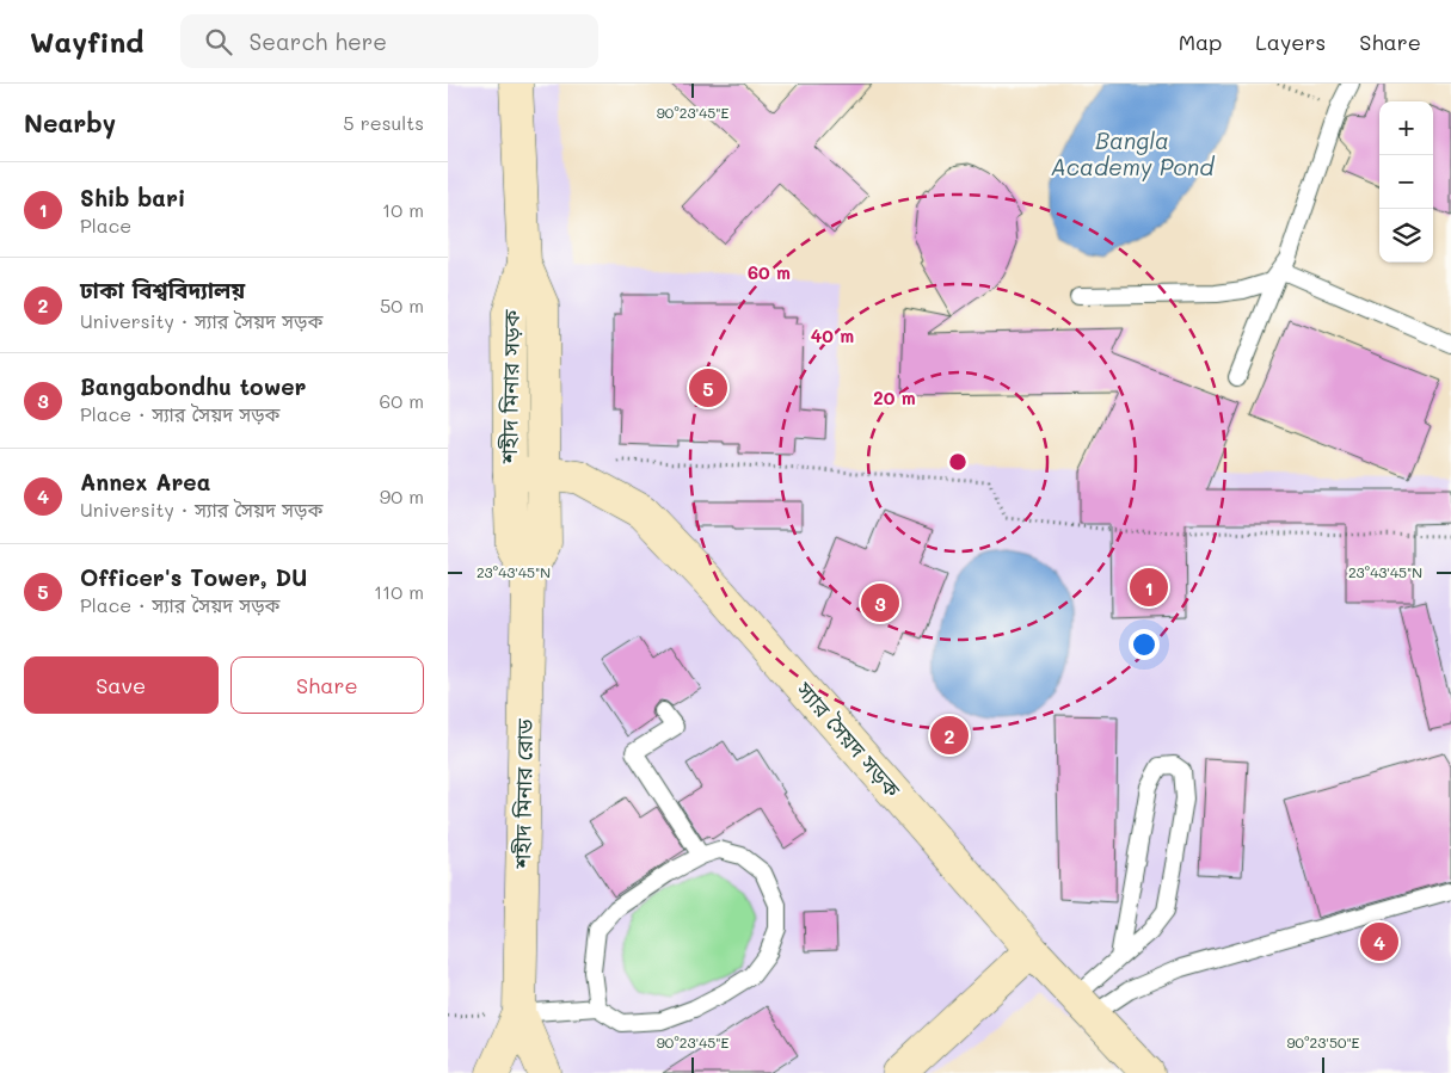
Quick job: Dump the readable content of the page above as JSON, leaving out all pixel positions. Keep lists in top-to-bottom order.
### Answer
{
  "streets": {
    "main road": ["শহীদ মিনার সড়ক", "স্যার সৈয়দ সড়ক", "শহীদ মিনার রোড"]
  },
  "crossings": [
    ["শহীদ মিনার সড়ক", "স্যার সৈয়দ সড়ক"],
    ["শহীদ মিনার সড়ক", "শহীদ মিনার রোড"],
    ["স্যার সৈয়দ সড়ক", "শহীদ মিনার রোড"]
  ],
  "water": ["Bangla Academy Pond"],
  "page": {
    "header": "Wayfind",
    "search": "Search here",
    "nav": ["Map", "Layers", "Share"],
    "heading": ["Nearby", "5 results"],
    "map_buttons": ["+", "−"],
    "list": [
      {
        "mark": "1",
        "name": "Shib bari",
        "note": "Place",
        "value": "10 m"
      },
      {
        "mark": "2",
        "name": "ঢাকা বিশ্ববিদ্যালয়",
        "note": "University · স্যার সৈয়দ সড়ক",
        "value": "50 m"
      },
      {
        "mark": "3",
        "name": "Bangabondhu tower",
        "note": "Place · স্যার সৈয়দ সড়ক",
        "value": "60 m"
      },
      {
        "mark": "4",
        "name": "Annex Area",
        "note": "University · স্যার সৈয়দ সড়ক",
        "value": "90 m"
      },
      {
        "mark": "5",
        "name": "Officer's Tower, DU",
        "note": "Place · স্যার সৈয়দ সড়ক",
        "value": "110 m"
      }
    ],
    "pins": [
      "5",
      "1",
      "3",
      "2",
      "4"
    ],
    "buttons": ["Save", "Share"]
  },
  "coordinates": ["90°23'45\"E", "23°43'45\"N", "90°23'50\"E"],
  "rings": ["60 m", "40 m", "20 m"]
}
